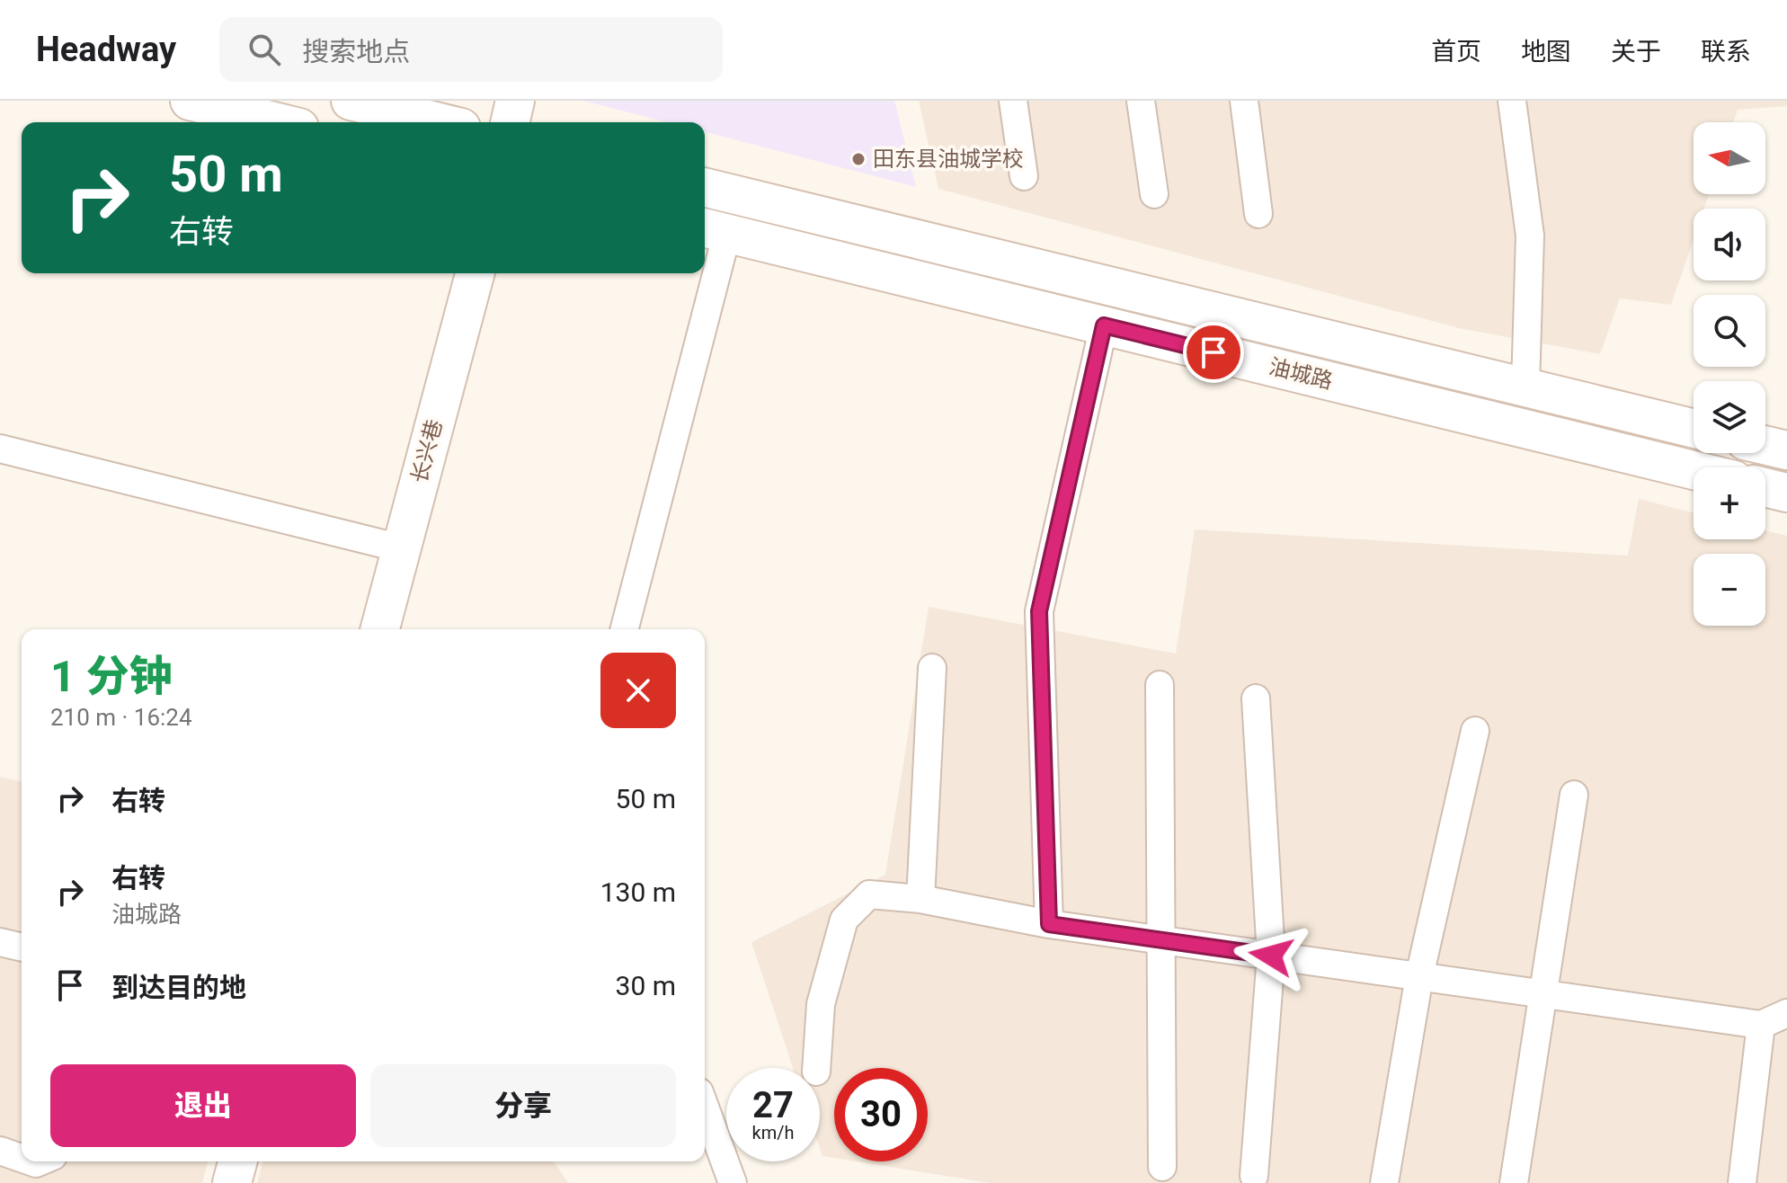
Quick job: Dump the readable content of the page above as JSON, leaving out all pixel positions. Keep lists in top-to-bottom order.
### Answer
{
  "streets": {
    "main road": ["油城路", "长兴巷"]
  },
  "places": ["田东县油城学校"],
  "north": "left",
  "page": {
    "header": "Headway",
    "search": "搜索地点",
    "nav": [
      "首页",
      "地图",
      "关于",
      "联系"
    ],
    "map_buttons": ["+", "−"],
    "turn": ["50 m", "右转"],
    "heading": ["1 分钟", "210 m · 16:24"],
    "list": [
      {
        "name": "右转",
        "value": "50 m"
      },
      {
        "name": "右转",
        "note": "油城路",
        "value": "130 m"
      },
      {
        "name": "到达目的地",
        "value": "30 m"
      }
    ],
    "buttons": ["退出", "分享"],
    "speed": "27 km/h",
    "limit": "30"
  }
}
